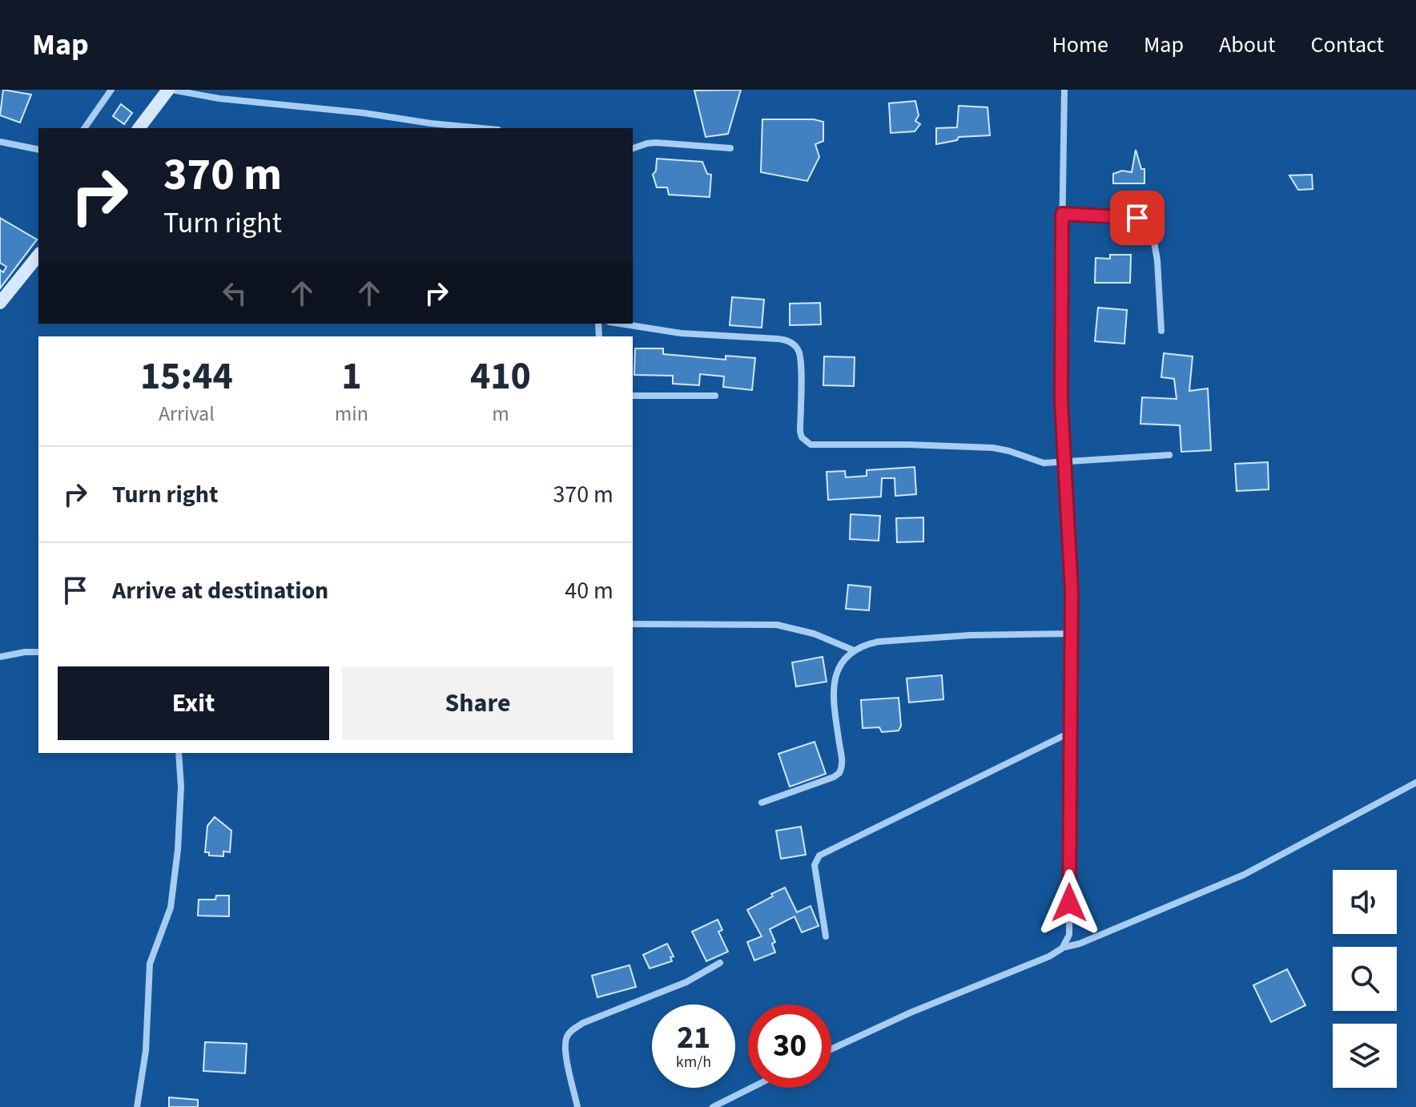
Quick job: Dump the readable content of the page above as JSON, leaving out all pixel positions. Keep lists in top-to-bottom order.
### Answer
{
  "page": {
    "header": "Map",
    "nav": [
      "Home",
      "Map",
      "About",
      "Contact"
    ],
    "turn": ["370 m", "Turn right"],
    "eta": [
      "15:44",
      "Arrival",
      "1",
      "min",
      "410",
      "m"
    ],
    "list": [
      {
        "name": "Turn right",
        "value": "370 m"
      },
      {
        "name": "Arrive at destination",
        "value": "40 m"
      }
    ],
    "buttons": ["Exit", "Share"],
    "speed": "21 km/h",
    "limit": "30"
  }
}
